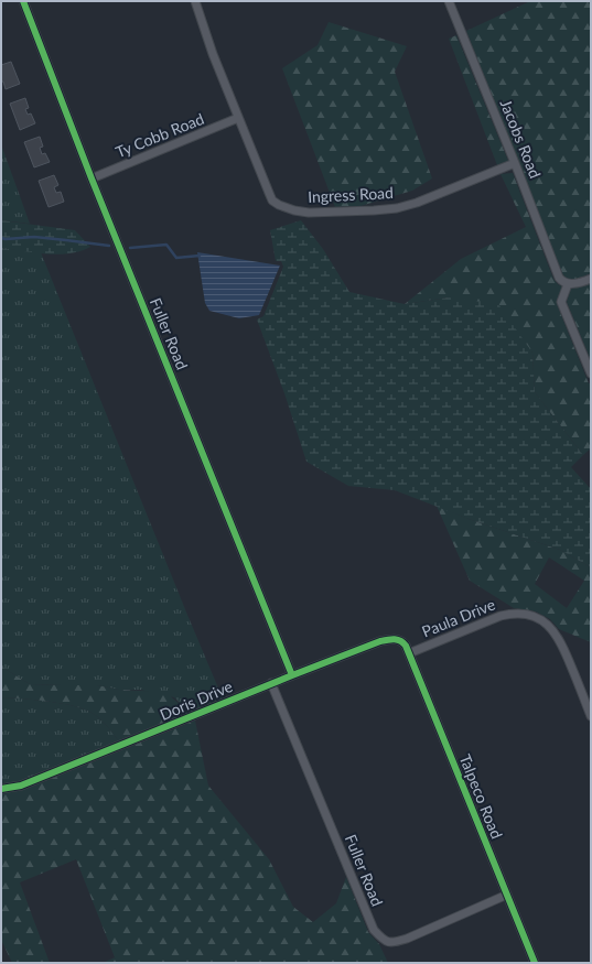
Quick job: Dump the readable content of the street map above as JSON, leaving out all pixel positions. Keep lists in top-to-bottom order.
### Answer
{
  "streets": {
    "street": [
      "Ty Cobb Road",
      "Jacobs Road",
      "Ingress Road",
      "Fuller Road",
      "Paula Drive",
      "Doris Drive",
      "Talpeco Road"
    ]
  },
  "crossings": [
    ["Ty Cobb Road", "Ingress Road"],
    ["Ty Cobb Road", "Fuller Road"],
    ["Jacobs Road", "Ingress Road"],
    ["Fuller Road", "Doris Drive"],
    ["Fuller Road", "Talpeco Road"],
    ["Paula Drive", "Talpeco Road"],
    ["Doris Drive", "Talpeco Road"]
  ]
}
